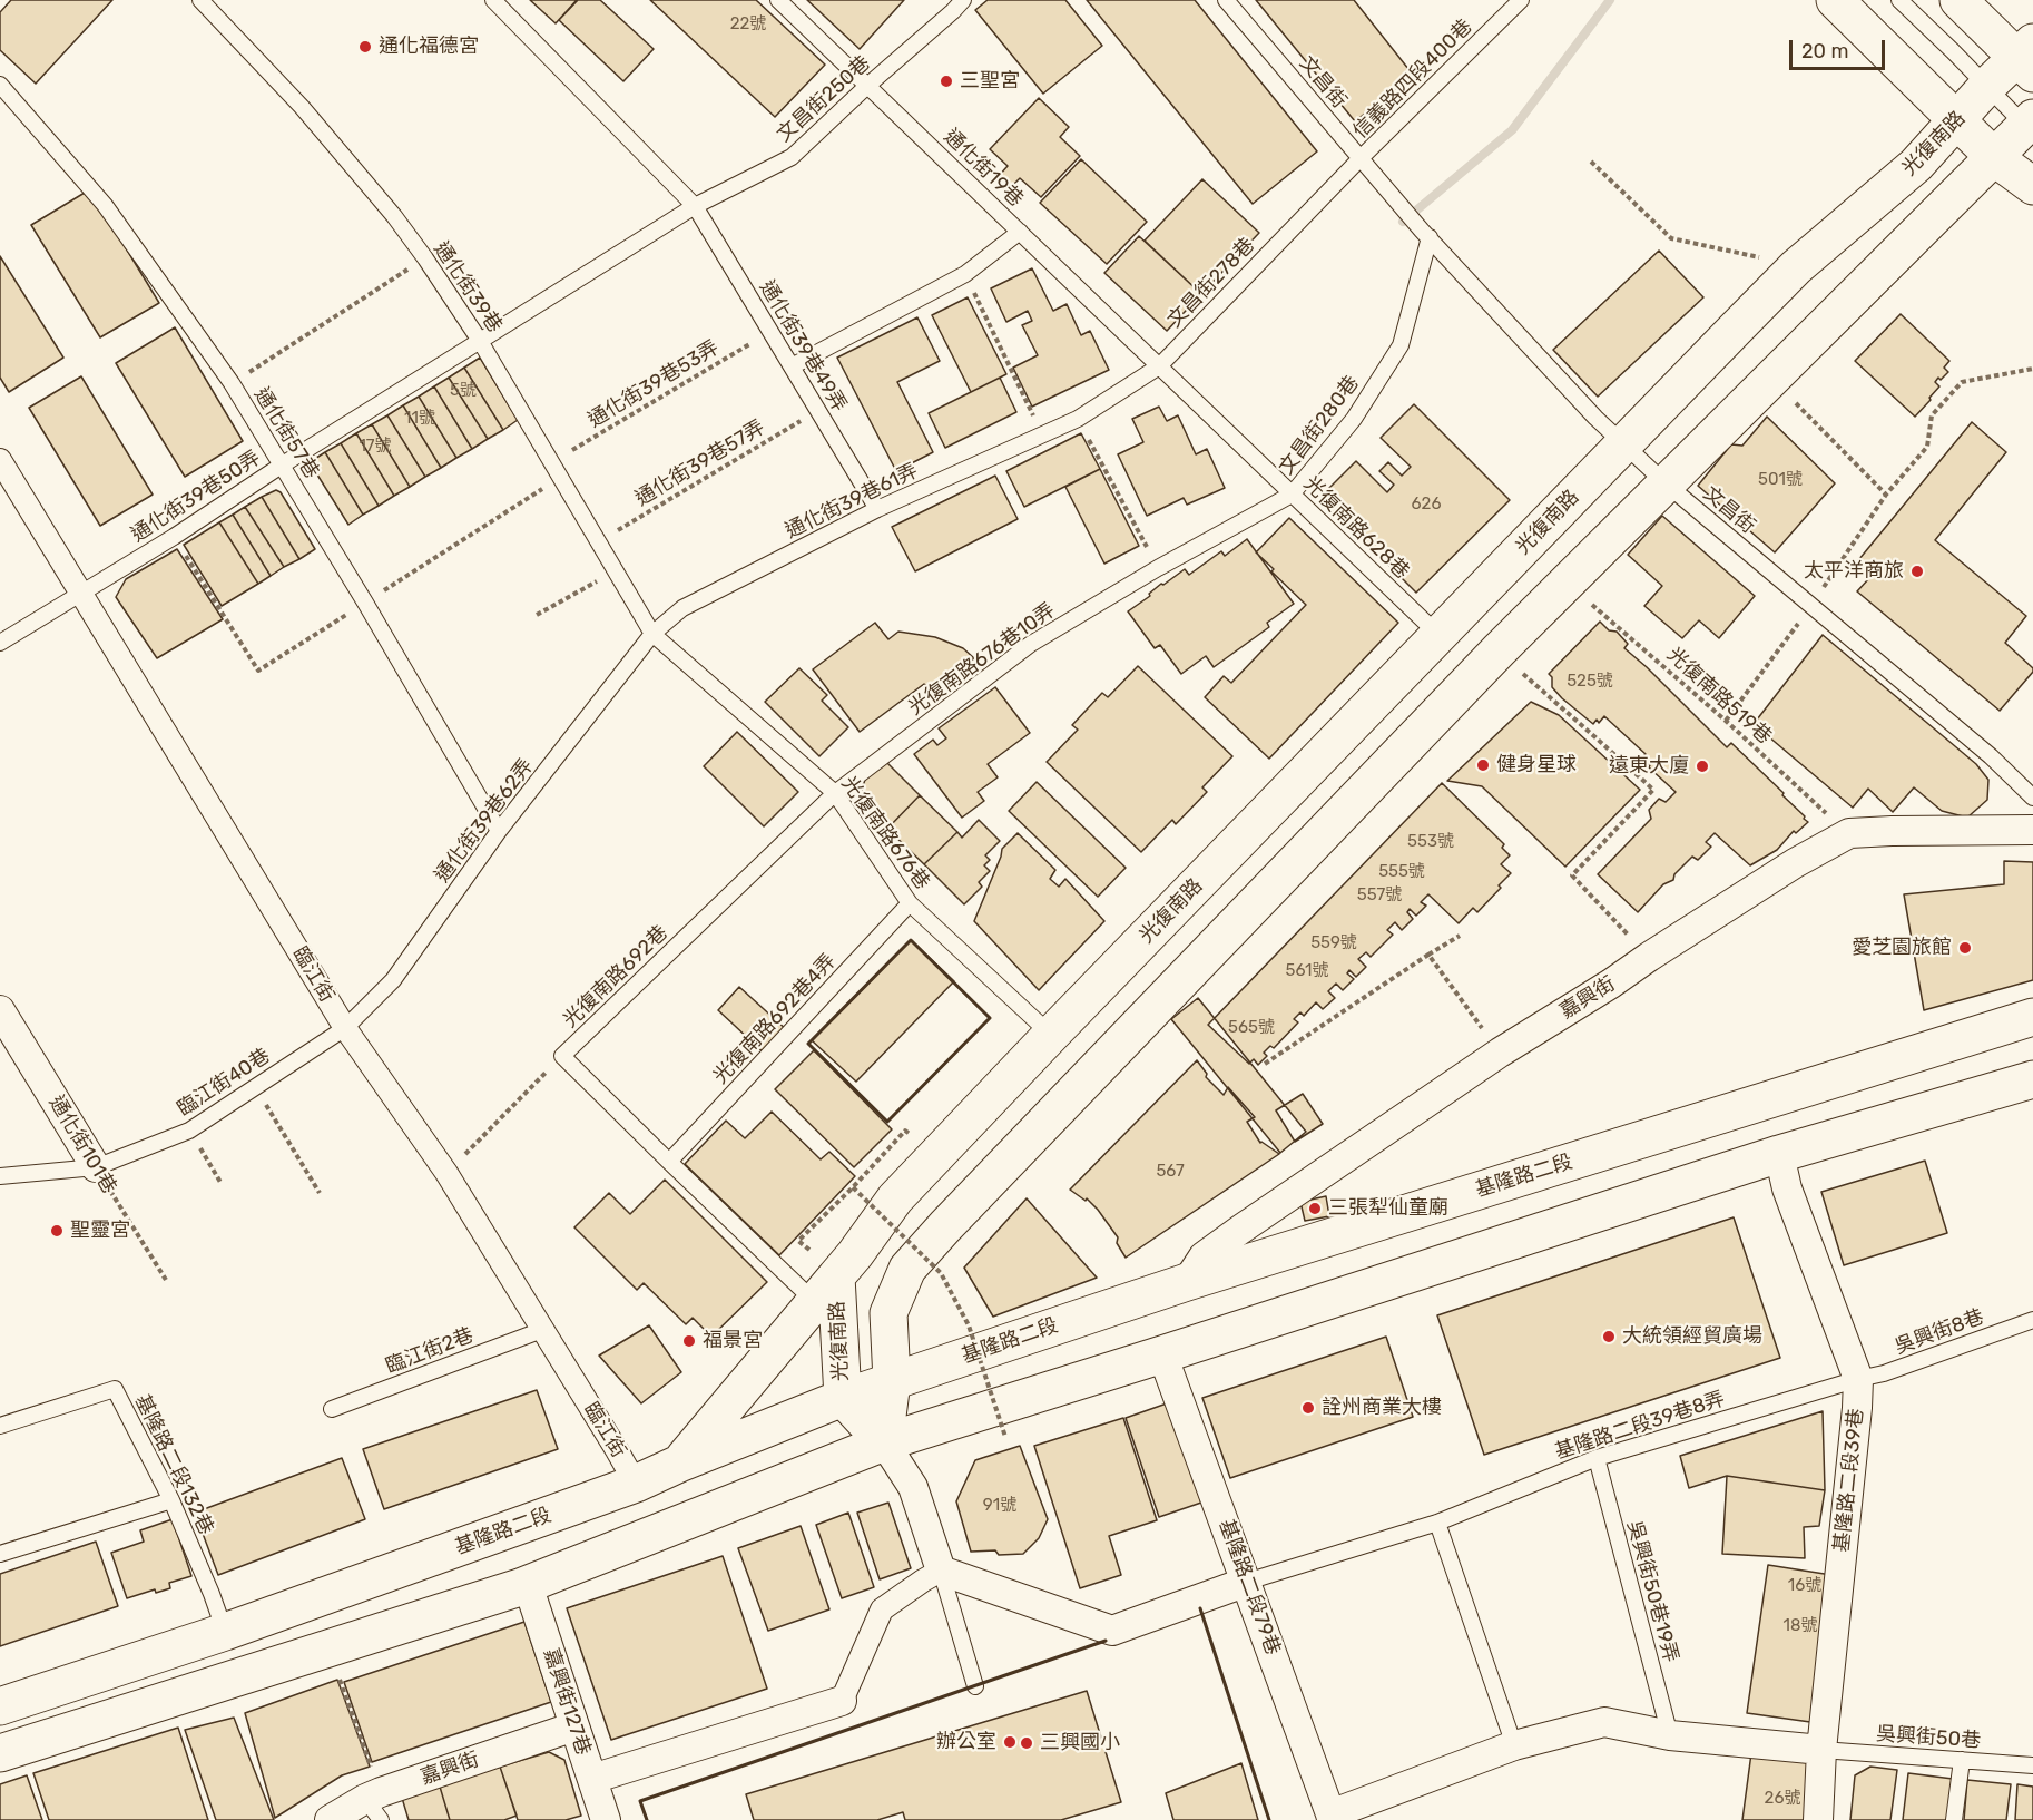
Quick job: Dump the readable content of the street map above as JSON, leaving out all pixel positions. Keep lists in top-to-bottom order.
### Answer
{
  "streets": {
    "main road": ["光復南路", "基隆路二段"],
    "street": [
      "臨江街",
      "嘉興街",
      "通化街101巷",
      "基隆路二段39巷",
      "基隆路二段79巷",
      "嘉興街127巷"
    ],
    "lane": [
      "信義路四段400巷",
      "文昌街",
      "文昌街250巷",
      "通化街19巷",
      "文昌街278巷",
      "通化街39巷",
      "通化街39巷49弄",
      "文昌街280巷",
      "通化街57巷",
      "通化街39巷50弄",
      "通化街39巷61弄",
      "光復南路628巷",
      "光復南路676巷10弄",
      "通化街39巷62弄",
      "光復南路676巷",
      "光復南路692巷",
      "光復南路692巷4弄",
      "臨江街40巷",
      "吳興街8巷",
      "臨江街2巷",
      "基隆路二段39巷8弄",
      "基隆路二段132巷",
      "吳興街50巷19弄",
      "吳興街50巷"
    ],
    "path": ["通化街39巷53弄", "通化街39巷57弄", "光復南路519巷"]
  },
  "crossings": [
    ["信義路四段400巷", "文昌街"],
    ["信義路四段400巷", "文昌街278巷"],
    ["文昌街", "光復南路"],
    ["文昌街", "文昌街278巷"],
    ["文昌街", "文昌街280巷"],
    ["文昌街250巷", "通化街19巷"],
    ["文昌街250巷", "通化街39巷49弄"],
    ["光復南路", "光復南路628巷"],
    ["光復南路", "光復南路676巷"],
    ["光復南路", "光復南路692巷"],
    ["光復南路", "基隆路二段"],
    ["通化街19巷", "文昌街278巷"],
    ["通化街19巷", "光復南路628巷"],
    ["文昌街278巷", "通化街39巷61弄"],
    ["文昌街278巷", "光復南路628巷"],
    ["通化街39巷", "通化街39巷53弄"],
    ["通化街39巷", "通化街39巷57弄"],
    ["通化街39巷", "通化街39巷50弄"],
    ["通化街39巷", "通化街39巷61弄"],
    ["通化街39巷", "通化街39巷62弄"],
    ["通化街39巷", "光復南路676巷"],
    ["通化街39巷49弄", "通化街39巷53弄"],
    ["通化街39巷49弄", "通化街39巷57弄"],
    ["通化街39巷49弄", "通化街39巷61弄"],
    ["文昌街280巷", "光復南路628巷"],
    ["文昌街280巷", "光復南路676巷10弄"],
    ["通化街57巷", "通化街39巷50弄"],
    ["通化街57巷", "通化街39巷62弄"],
    ["通化街39巷50弄", "臨江街"],
    ["通化街39巷61弄", "通化街39巷62弄"],
    ["通化街39巷61弄", "光復南路676巷"],
    ["光復南路676巷10弄", "光復南路676巷"],
    ["光復南路676巷10弄", "光復南路692巷"],
    ["光復南路519巷", "嘉興街"],
    ["通化街39巷62弄", "光復南路676巷"],
    ["通化街39巷62弄", "臨江街"],
    ["通化街39巷62弄", "臨江街40巷"],
    ["光復南路676巷", "光復南路692巷"],
    ["光復南路676巷", "光復南路692巷4弄"],
    ["臨江街", "臨江街40巷"],
    ["臨江街", "基隆路二段"],
    ["臨江街", "臨江街2巷"],
    ["光復南路692巷", "光復南路692巷4弄"],
    ["嘉興街", "基隆路二段"],
    ["嘉興街", "嘉興街127巷"],
    ["臨江街40巷", "通化街101巷"],
    ["基隆路二段", "基隆路二段132巷"],
    ["吳興街8巷", "基隆路二段39巷8弄"],
    ["吳興街8巷", "基隆路二段39巷"],
    ["基隆路二段39巷8弄", "基隆路二段39巷"],
    ["基隆路二段39巷8弄", "基隆路二段79巷"],
    ["基隆路二段39巷8弄", "吳興街50巷19弄"],
    ["基隆路二段39巷", "吳興街50巷"]
  ],
  "places": [
    "通化福德宮",
    "三聖宮",
    "太平洋商旅",
    "健身星球",
    "遠東大廈",
    "愛芝園旅館",
    "三張犁仙童廟",
    "聖靈宮",
    "大統領經貿廣場",
    "福景宮",
    "詮州商業大樓",
    "辦公室",
    "三興國小"
  ],
  "house_numbers": [
    "22號",
    "5號",
    "11號",
    "17號",
    "501號",
    "626",
    "525號",
    "553號",
    "555號",
    "557號",
    "559號",
    "561號",
    "565號",
    "567",
    "91號",
    "16號",
    "18號",
    "26號"
  ],
  "scale_bar": "20 m"
}
